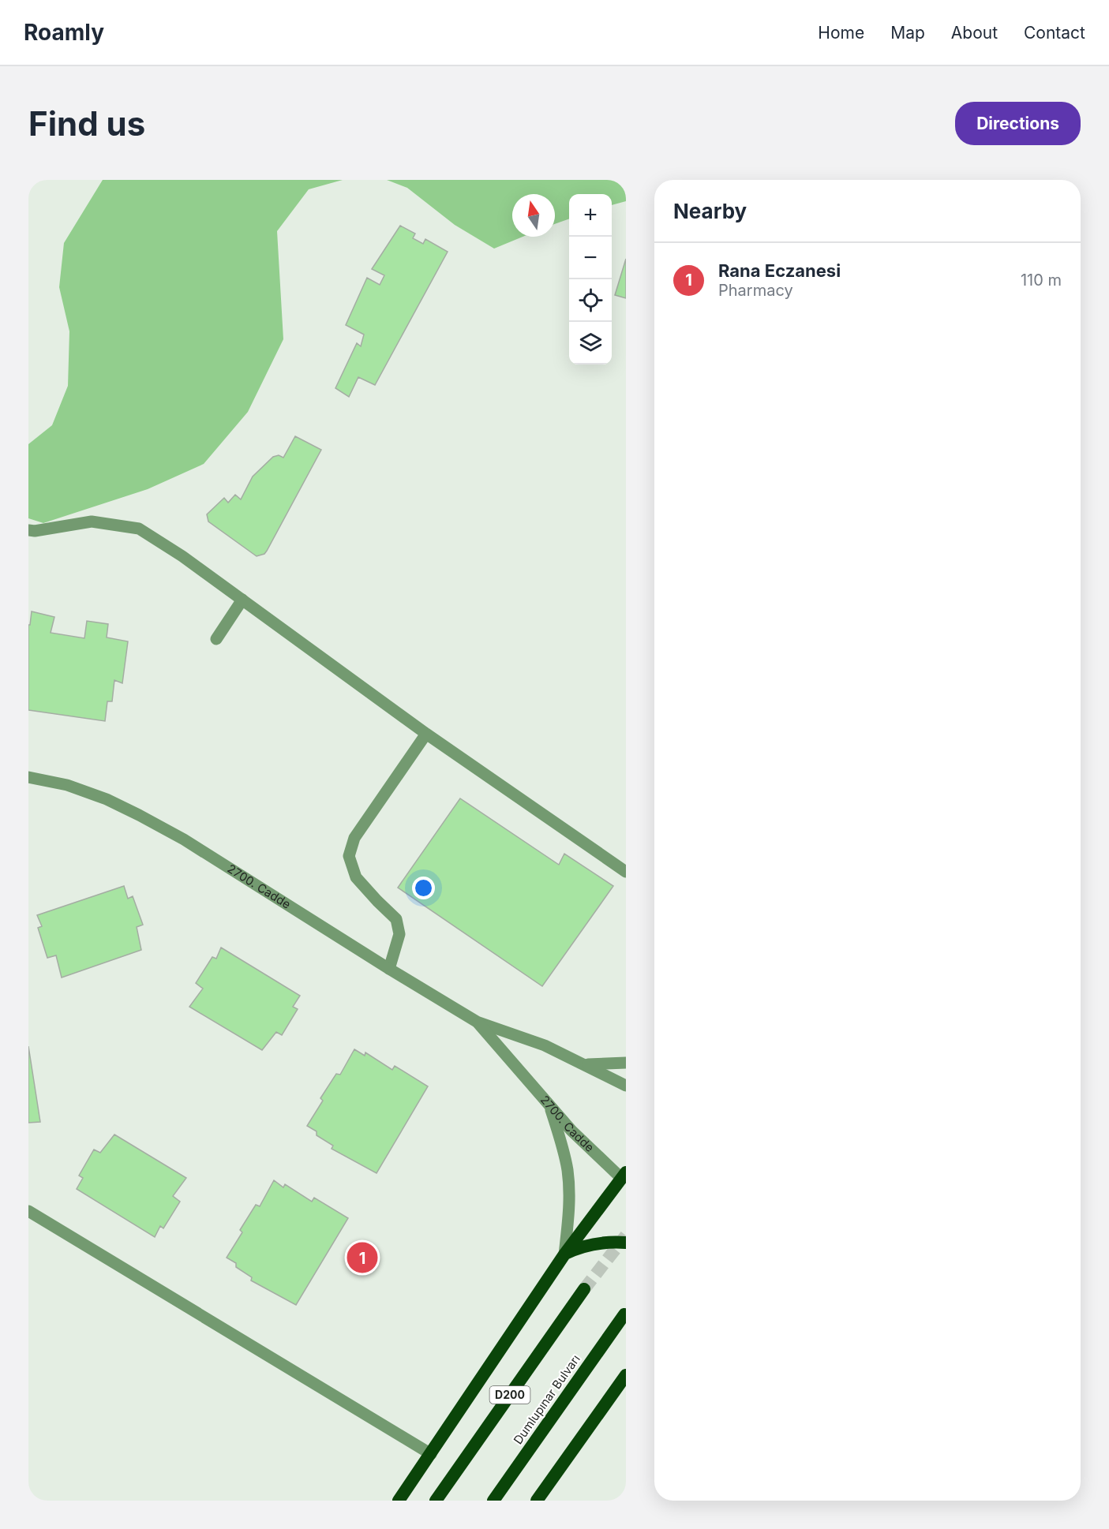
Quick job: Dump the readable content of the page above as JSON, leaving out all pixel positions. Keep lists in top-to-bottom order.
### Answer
{
  "streets": {
    "highway": ["D200", "Dumlupınar Bulvarı"],
    "street": ["2700. Cadde"]
  },
  "north": "top",
  "page": {
    "header": "Roamly",
    "nav": [
      "Home",
      "Map",
      "About",
      "Contact"
    ],
    "buttons": "Directions",
    "title": "Find us",
    "heading": "Nearby",
    "map_buttons": ["+", "−"],
    "list": [
      {
        "mark": "1",
        "name": "Rana Eczanesi",
        "note": "Pharmacy",
        "value": "110 m"
      }
    ],
    "pins": "1"
  }
}
